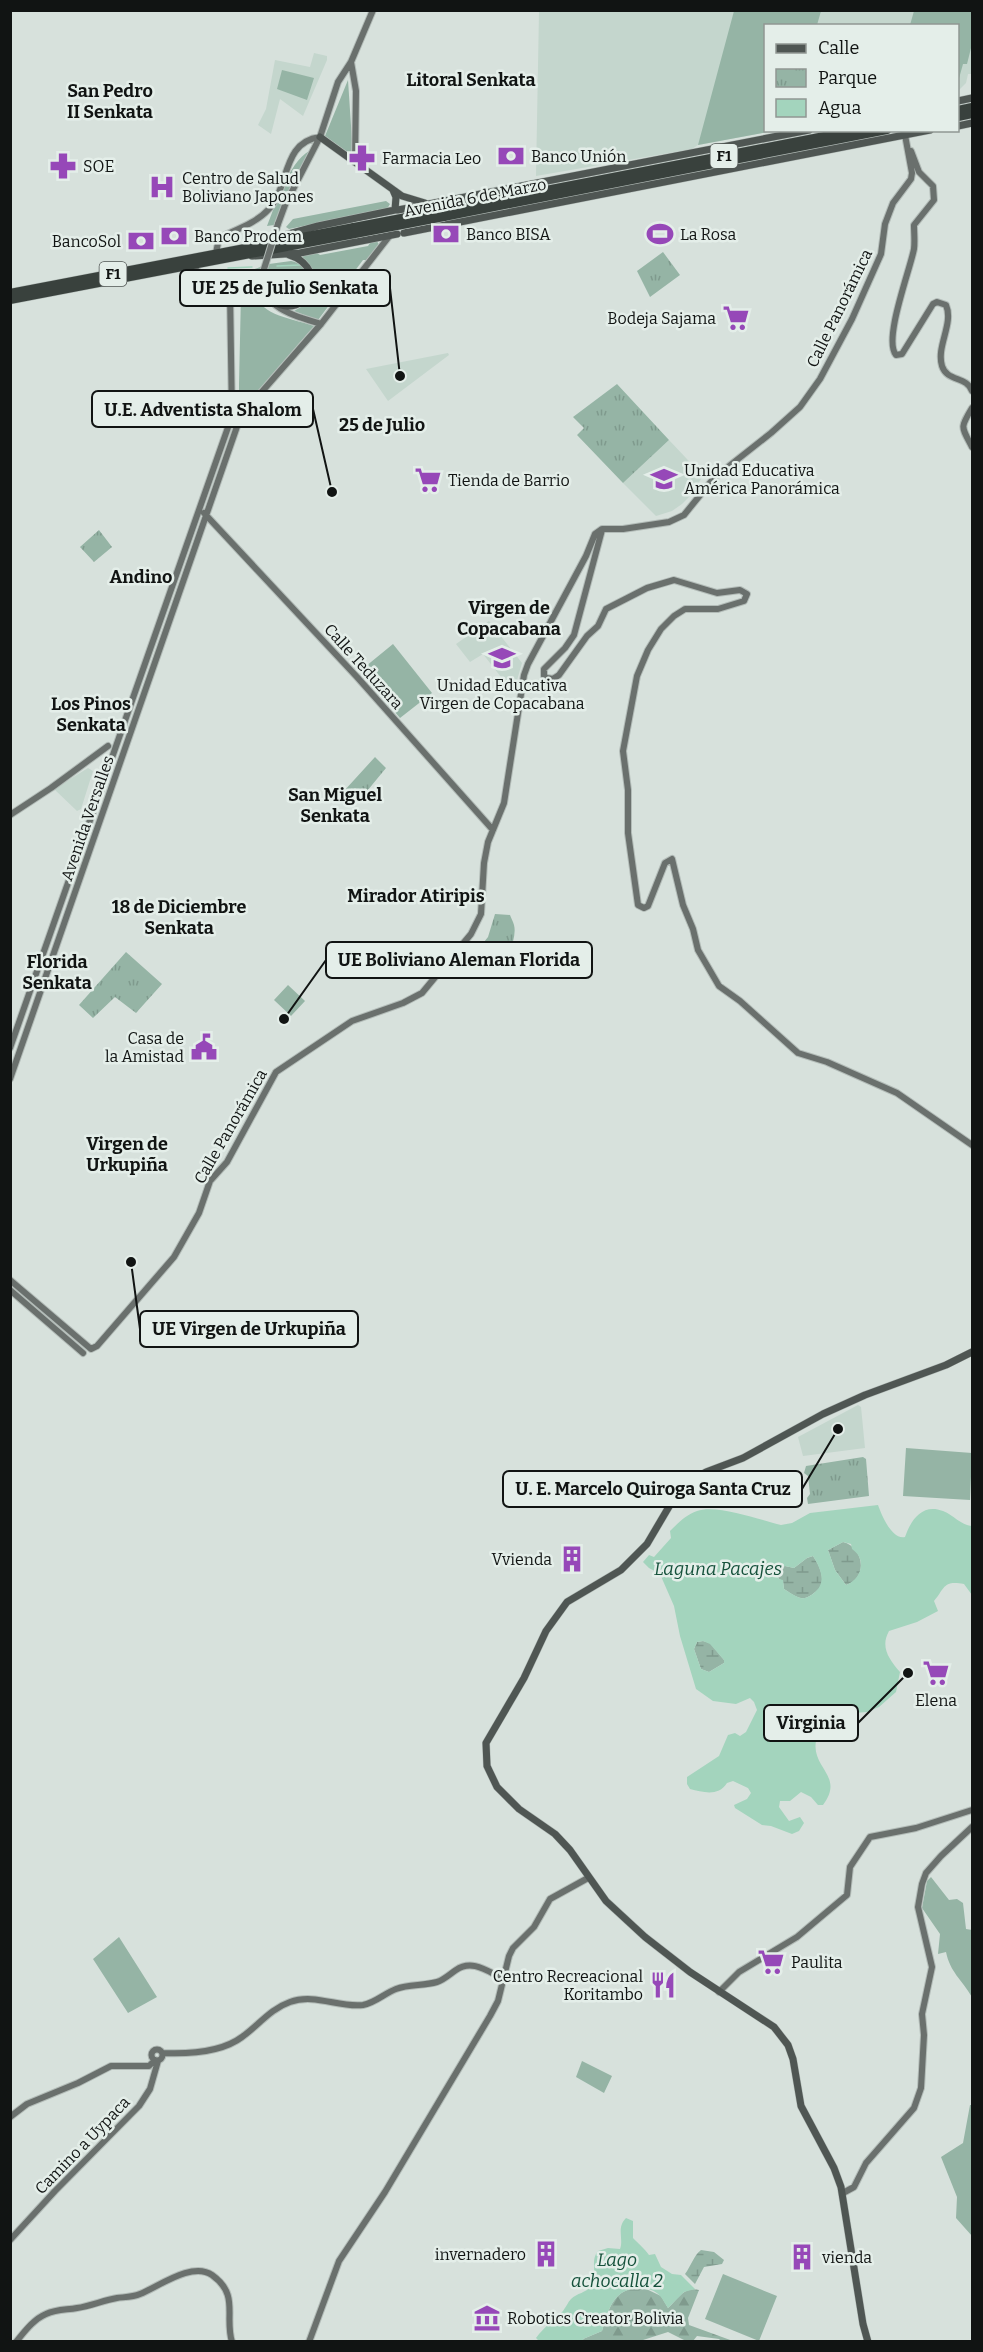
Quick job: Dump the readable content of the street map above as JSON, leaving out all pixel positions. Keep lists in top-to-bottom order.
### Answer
{
  "streets": {
    "highway": ["F1", "Avenida 6 de Marzo"],
    "street": [
      "Calle Panorámica",
      "Calle Teduzara",
      "Avenida Versalles",
      "Camino a Uypaca"
    ]
  },
  "crossings": [
    ["F1", "Avenida 6 de Marzo"],
    ["F1", "Avenida Versalles"],
    ["Avenida 6 de Marzo", "Calle Panorámica"],
    ["Calle Panorámica", "Calle Teduzara"],
    ["Calle Teduzara", "Avenida Versalles"]
  ],
  "districts": [
    "Litoral Senkata",
    "San Pedro II Senkata",
    "25 de Julio",
    "Andino",
    "Virgen de Copacabana",
    "Los Pinos Senkata",
    "San Miguel Senkata",
    "Mirador Atiripis",
    "18 de Diciembre Senkata",
    "Florida Senkata",
    "Virgen de Urkupiña"
  ],
  "water": ["Laguna Pacajes", "Lago achocalla 2"],
  "places": {
    "bank": [
      "Banco Unión",
      "Banco BISA",
      "Banco Prodem",
      "BancoSol"
    ],
    "pharmacy": ["Farmacia Leo", "SOE"],
    "hospital": ["Centro de Salud Boliviano Japones"],
    "sports": ["La Rosa"],
    "supermarket": [
      "Bodeja Sajama",
      "Tienda de Barrio",
      "Elena",
      "Paulita"
    ],
    "other": [
      "UE 25 de Julio Senkata",
      "U.E. Adventista Shalom",
      "UE Boliviano Aleman Florida",
      "UE Virgen de Urkupiña",
      "U. E. Marcelo Quiroga Santa Cruz",
      "Virginia"
    ],
    "school or university": ["Unidad Educativa América Panorámica", "Unidad Educativa Virgen de Copacabana"],
    "public building": ["Casa de la Amistad"],
    "building": ["Vvienda", "invernadero", "vienda"],
    "restaurant": ["Centro Recreacional Koritambo"],
    "museum": ["Robotics Creator Bolivia"]
  },
  "legend": ["Calle", "Parque", "Agua"]
}
